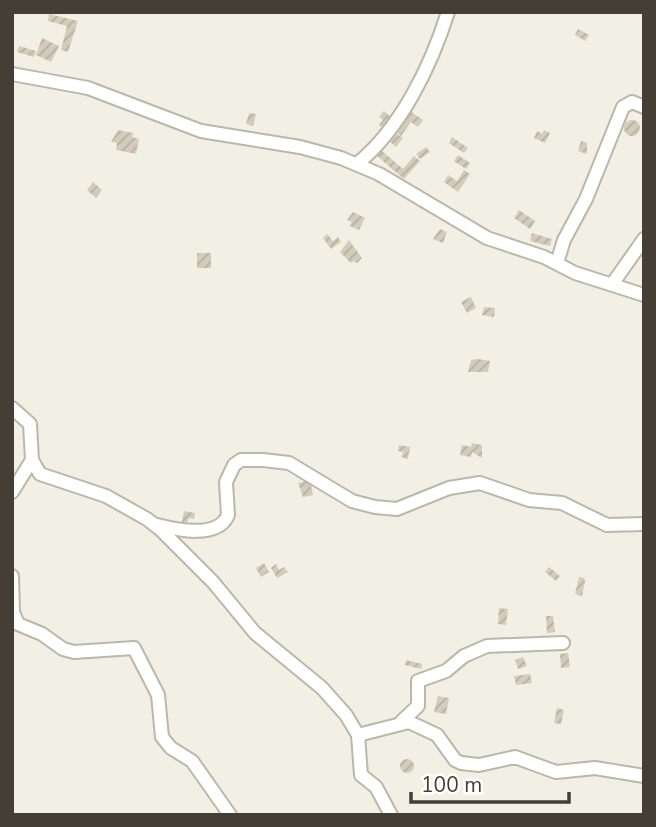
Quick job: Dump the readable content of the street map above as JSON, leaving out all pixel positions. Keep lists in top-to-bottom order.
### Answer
{
  "scale_bar": "100 m"
}
